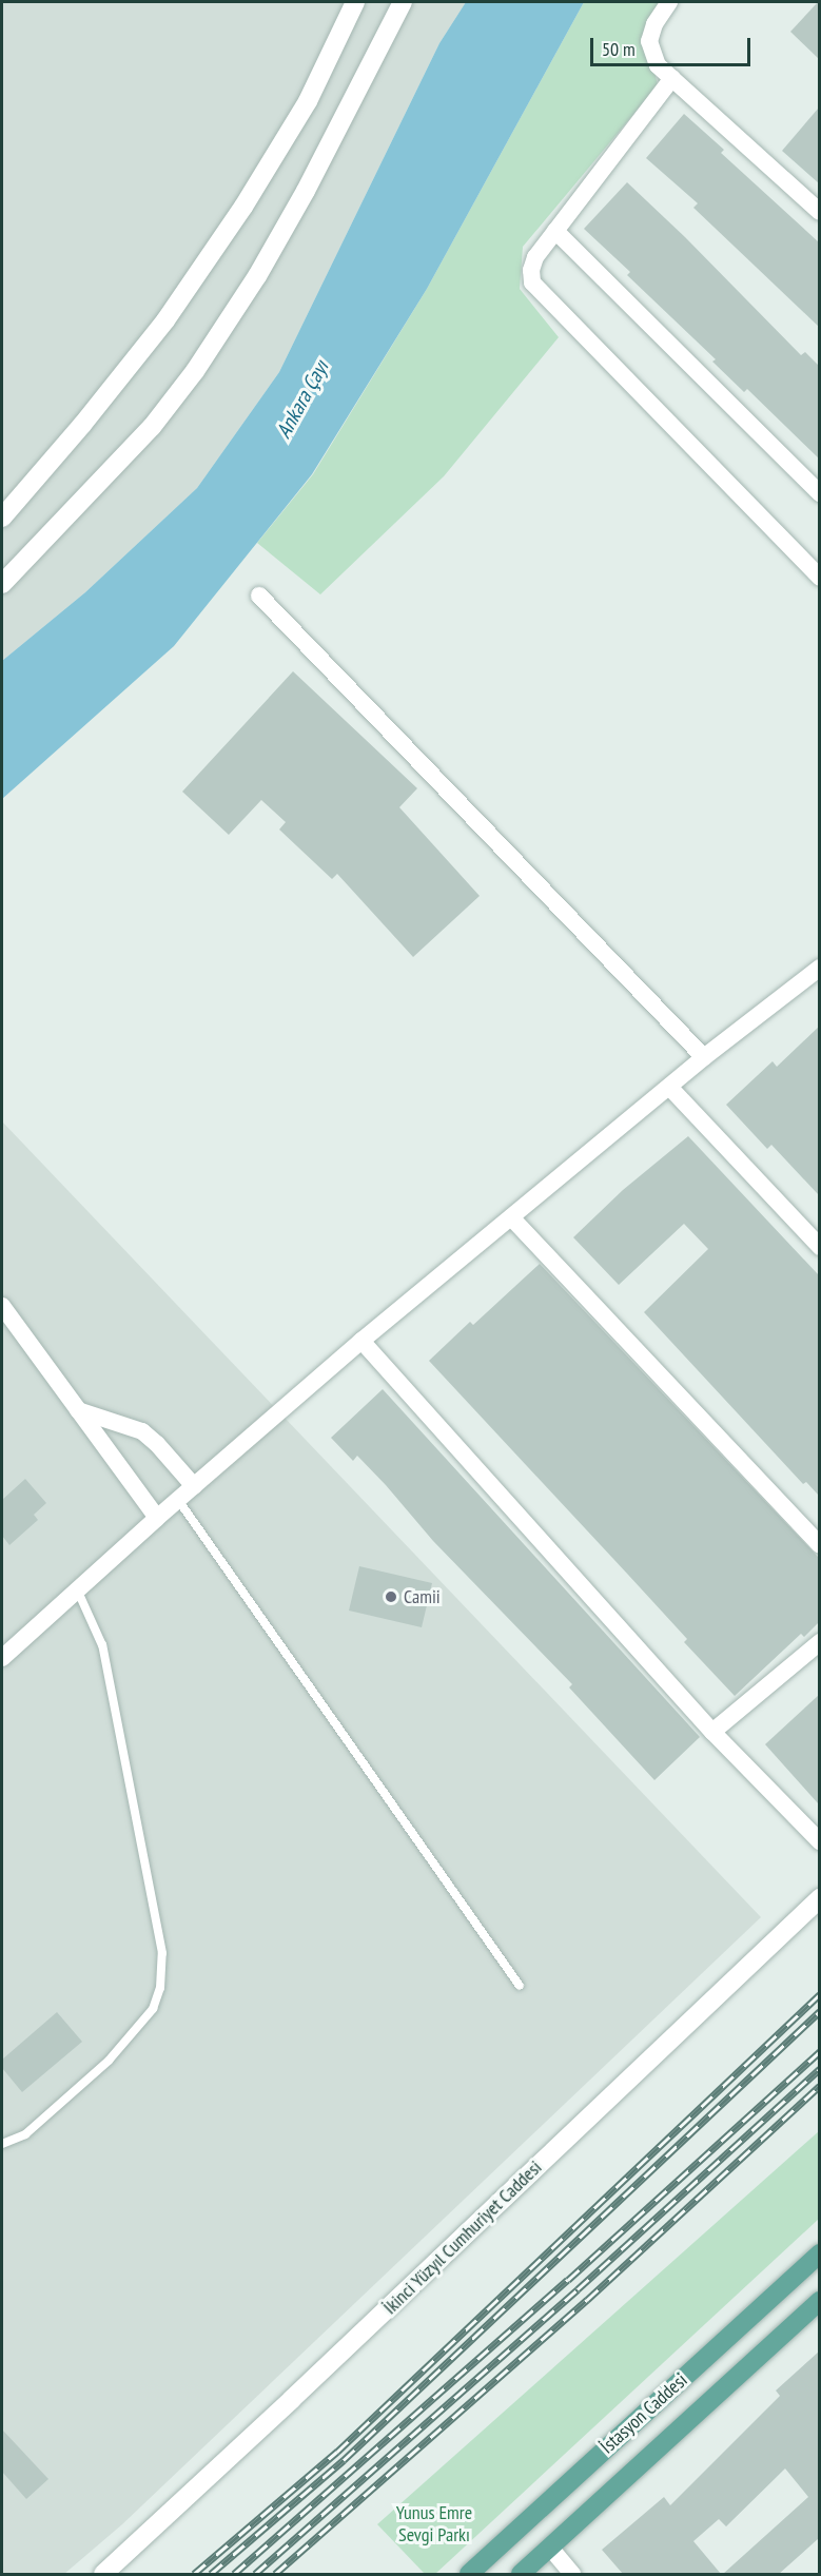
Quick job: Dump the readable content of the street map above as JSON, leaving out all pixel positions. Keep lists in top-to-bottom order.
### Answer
{
  "streets": {
    "main road": ["İkinci Yüzyıl Cumhuriyet Caddesi", "İstasyon Caddesi"]
  },
  "water": ["Ankara Çayı"],
  "parks": ["Yunus Emre Sevgi Parkı"],
  "places": ["Camii"],
  "scale_bar": "50 m"
}
